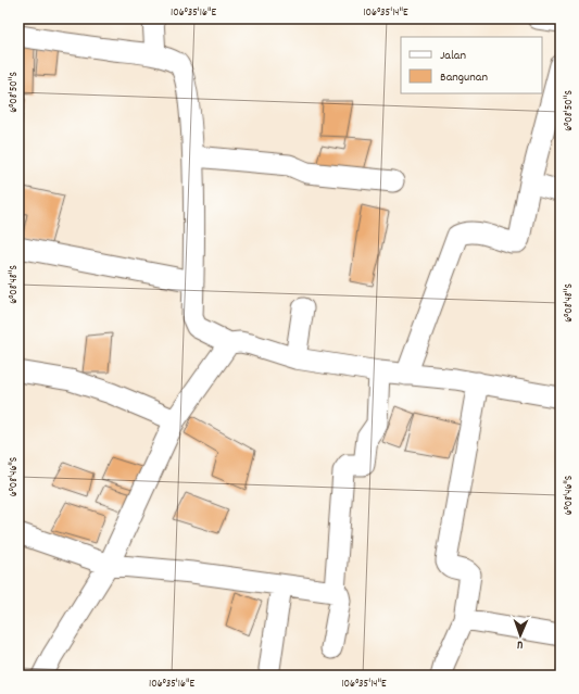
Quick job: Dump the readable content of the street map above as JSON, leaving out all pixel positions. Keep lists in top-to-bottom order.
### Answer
{
  "legend": ["Jalan", "Bangunan"],
  "north": "bottom",
  "coordinates": [
    "106°35'16\"E",
    "106°35'14\"E",
    "6°08'50\"S",
    "6°08'48\"S",
    "6°08'46\"S"
  ]
}
